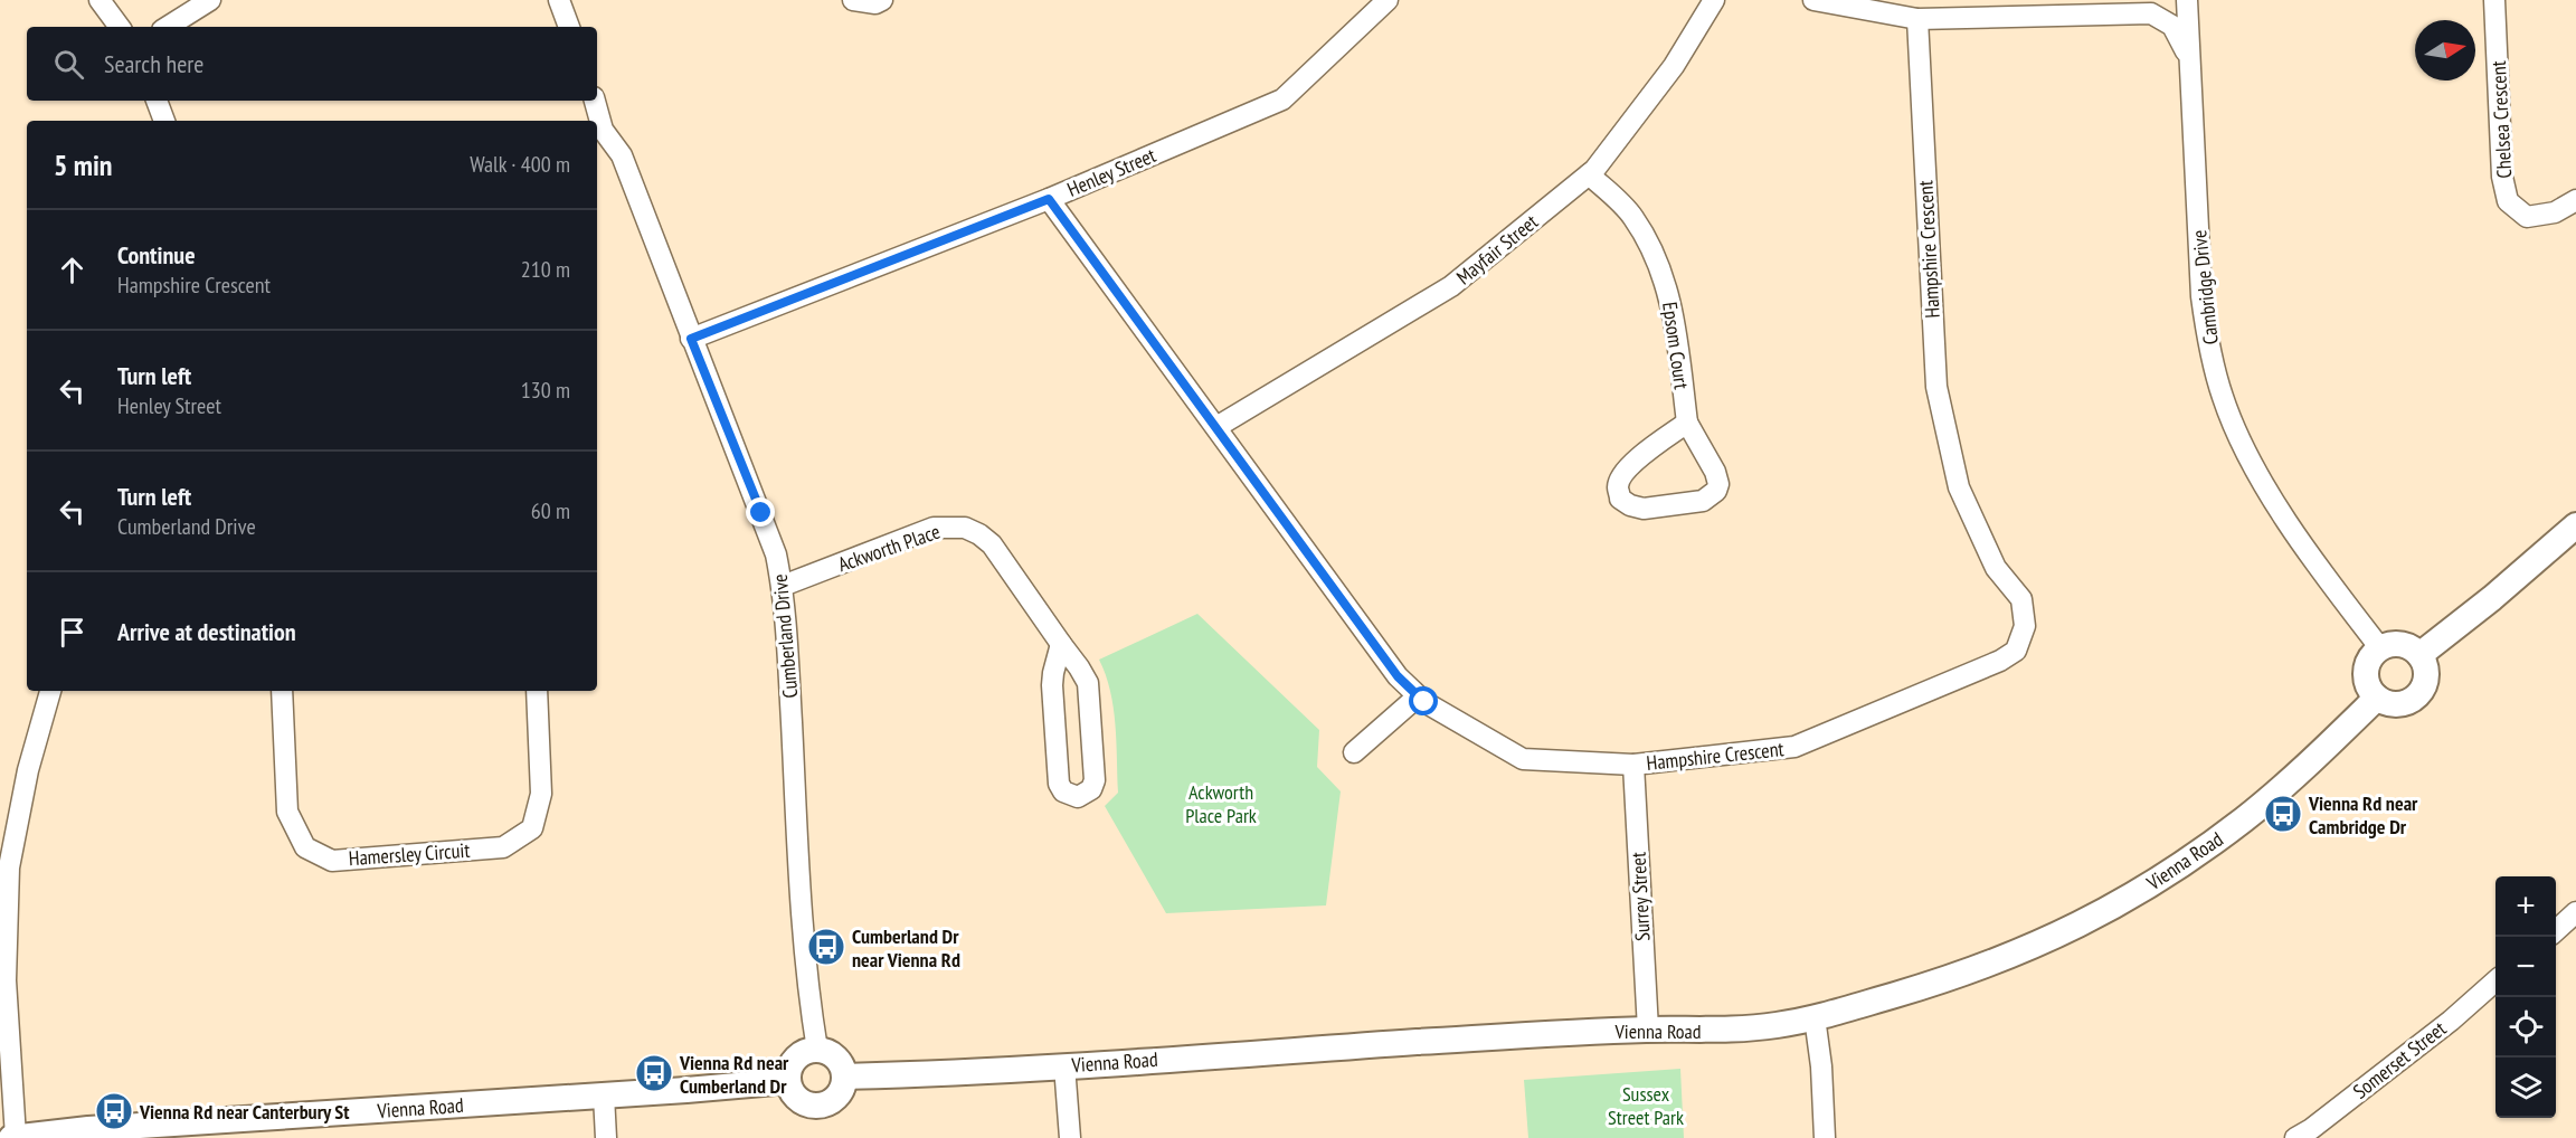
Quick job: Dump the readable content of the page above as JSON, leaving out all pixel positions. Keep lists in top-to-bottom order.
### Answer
{
  "streets": {
    "main road": ["Vienna Road"],
    "street": [
      "Chelsea Crescent",
      "Henley Street",
      "Mayfair Street",
      "Hampshire Crescent",
      "Cambridge Drive",
      "Epsom Court",
      "Ackworth Place",
      "Cumberland Drive",
      "Hamersley Circuit",
      "Surrey Street",
      "Somerset Street"
    ]
  },
  "crossings": [
    ["Henley Street", "Hampshire Crescent"],
    ["Henley Street", "Cumberland Drive"],
    ["Mayfair Street", "Hampshire Crescent"],
    ["Mayfair Street", "Epsom Court"],
    ["Hampshire Crescent", "Surrey Street"],
    ["Cambridge Drive", "Vienna Road"],
    ["Ackworth Place", "Cumberland Drive"],
    ["Cumberland Drive", "Vienna Road"],
    ["Vienna Road", "Surrey Street"]
  ],
  "parks": ["Ackworth Place Park", "Sussex Street Park"],
  "places": {
    "bus stop": [
      "Vienna Rd near Cambridge Dr",
      "Cumberland Dr near Vienna Rd",
      "Vienna Rd near Cumberland Dr",
      "Vienna Rd near Canterbury St"
    ]
  },
  "north": "right",
  "page": {
    "search": "Search here",
    "heading": ["5 min", "Walk · 400 m"],
    "list": [
      ["Continue", "Hampshire Crescent", "210 m"],
      ["Turn left", "Henley Street", "130 m"],
      ["Turn left", "Cumberland Drive", "60 m"],
      "Arrive at destination"
    ],
    "map_buttons": ["+", "−"]
  }
}
